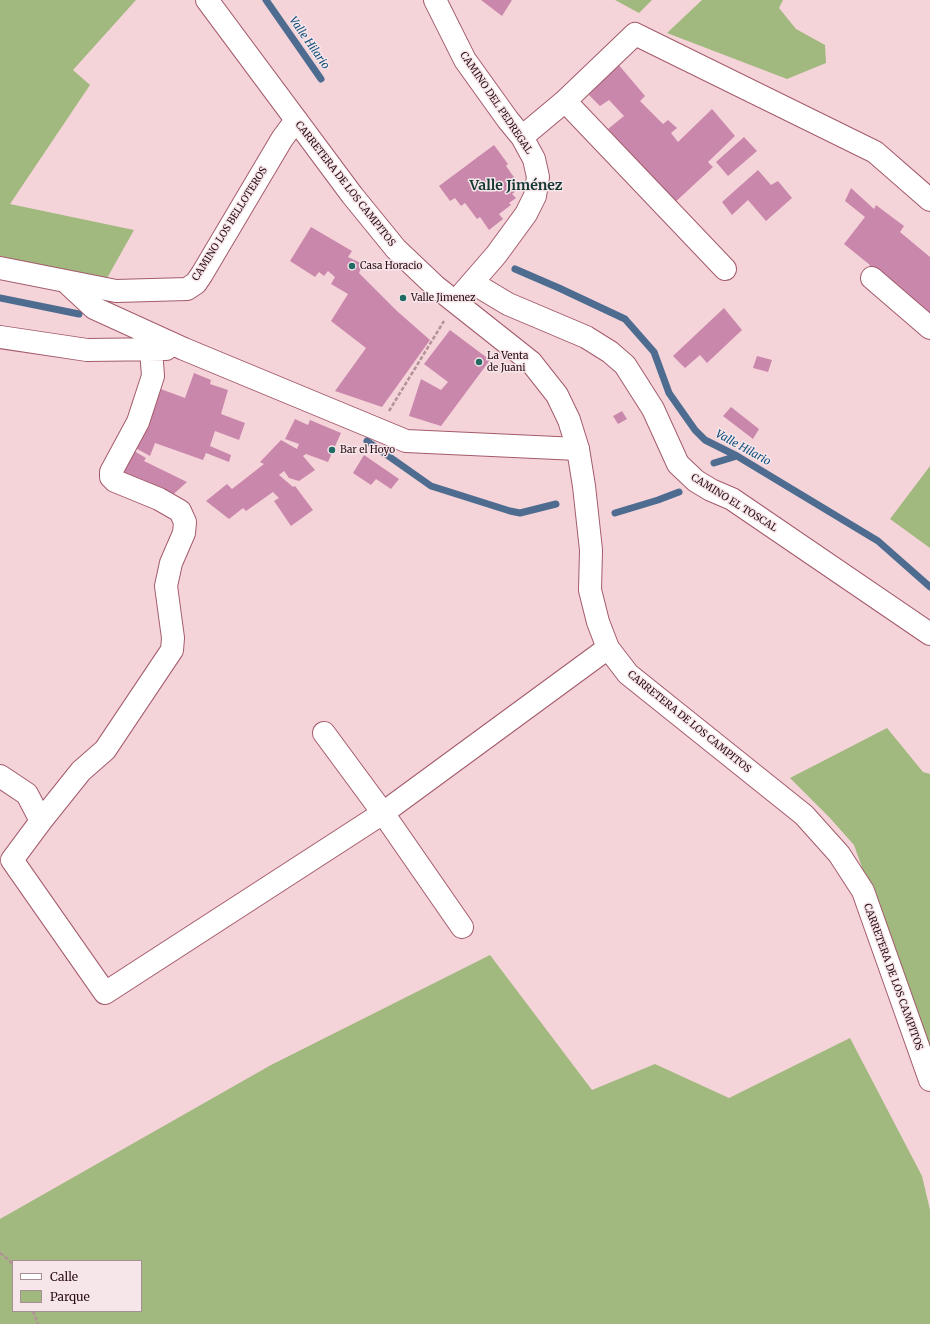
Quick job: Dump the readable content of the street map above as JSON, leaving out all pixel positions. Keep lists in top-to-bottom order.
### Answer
{
  "streets": {
    "street": [
      "CAMINO DEL PEDREGAL",
      "CARRETERA DE LOS CAMPITOS",
      "CAMINO LOS BELLOTEROS",
      "CAMINO EL TOSCAL"
    ]
  },
  "crossings": [
    ["CAMINO DEL PEDREGAL", "CARRETERA DE LOS CAMPITOS"],
    ["CAMINO DEL PEDREGAL", "CAMINO EL TOSCAL"],
    ["CARRETERA DE LOS CAMPITOS", "CAMINO LOS BELLOTEROS"]
  ],
  "districts": ["Valle Jiménez"],
  "water": ["Valle Hilario"],
  "places": [
    "Casa Horacio",
    "Valle Jimenez",
    "La Venta de Juani",
    "Bar el Hoyo"
  ],
  "legend": ["Calle", "Parque"]
}
